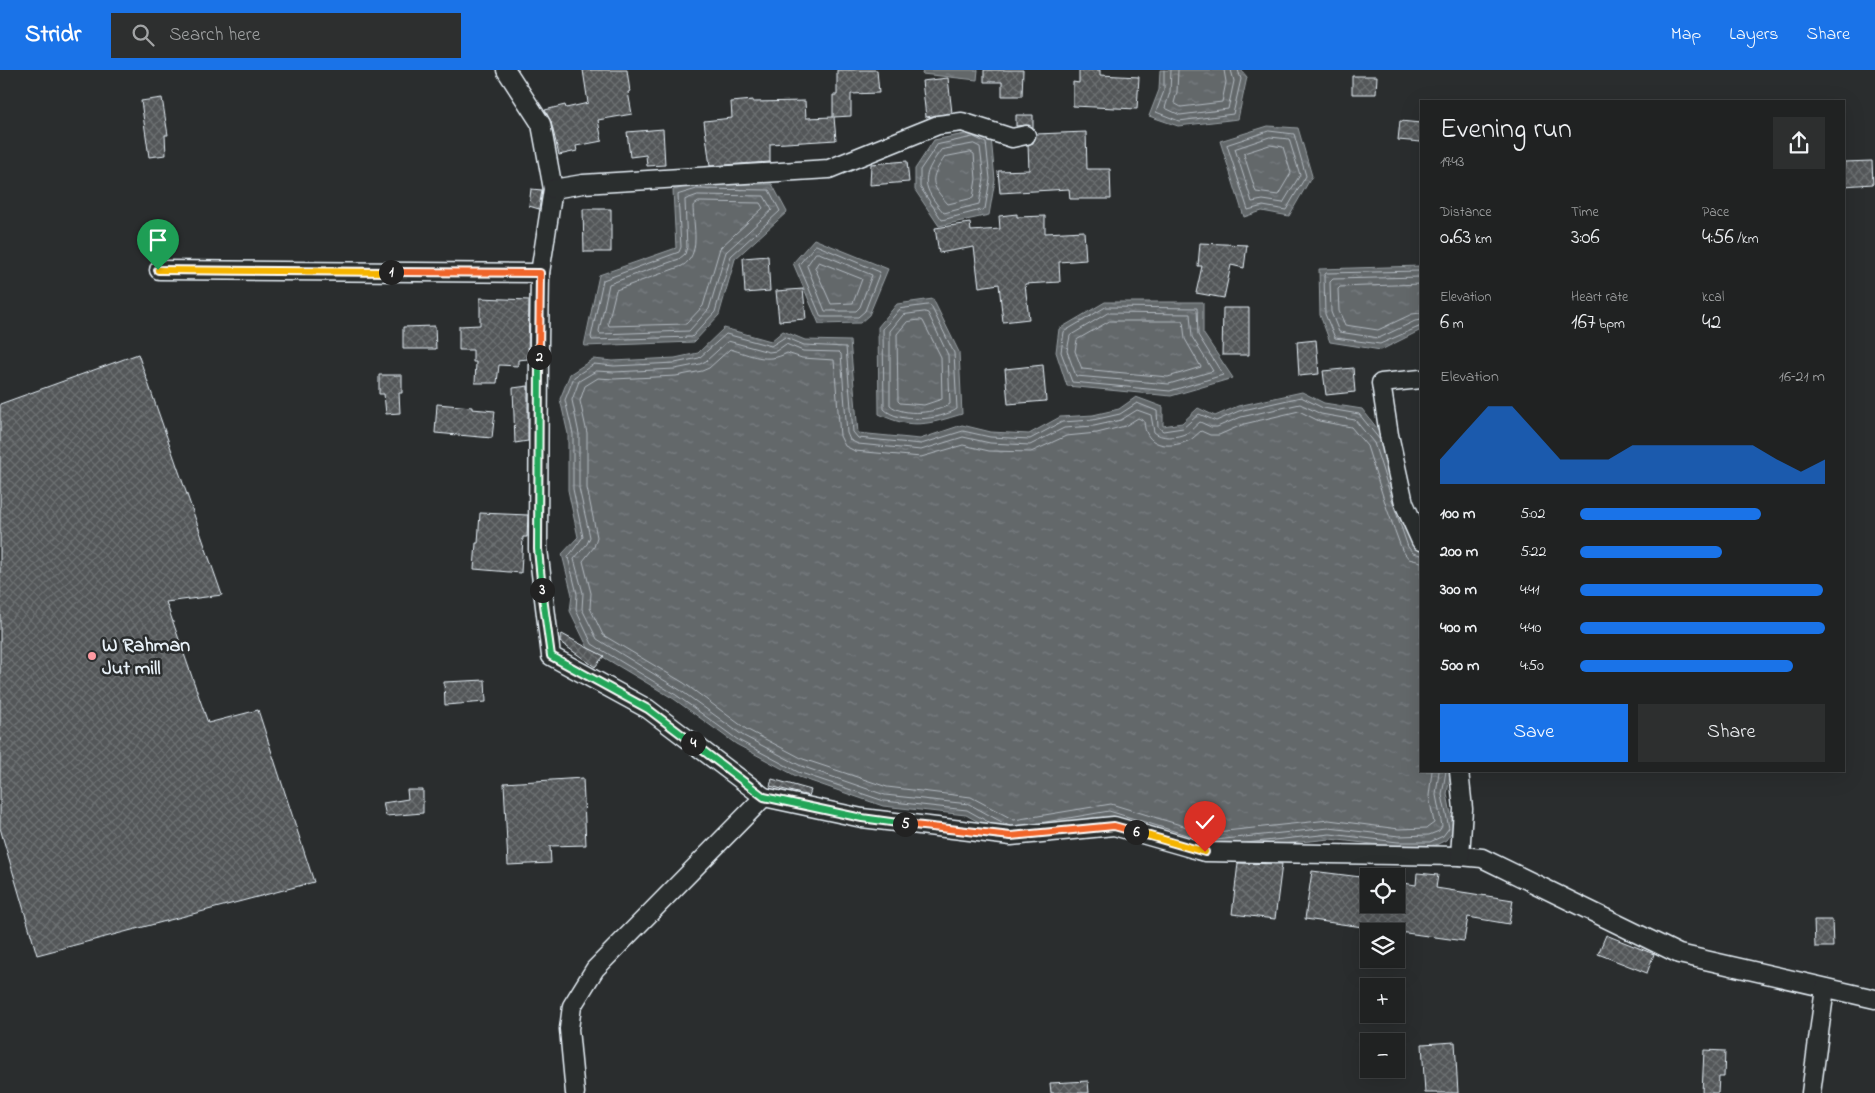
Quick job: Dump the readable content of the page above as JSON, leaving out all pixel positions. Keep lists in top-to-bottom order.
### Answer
{
  "places": ["W Rahman Jut mill"],
  "page": {
    "header": "Stridr",
    "search": "Search here",
    "nav": ["Map", "Layers", "Share"],
    "heading": ["Evening run", "19:43"],
    "stats": [
      ["Distance", "0.63 km"],
      ["Time", "3:06"],
      ["Pace", "4:56 /km"],
      ["Elevation", "6 m"],
      ["Heart rate", "167 bpm"],
      ["kcal", "42"]
    ],
    "pins": [
      "1",
      "2",
      "3",
      "4",
      "5",
      "6"
    ],
    "chart": ["Elevation", "16–21 m"],
    "list": [
      {
        "name": "100 m",
        "note": "5:02"
      },
      {
        "name": "200 m",
        "note": "5:22"
      },
      {
        "name": "300 m",
        "note": "4:41"
      },
      {
        "name": "400 m",
        "note": "4:40"
      },
      {
        "name": "500 m",
        "note": "4:50"
      }
    ],
    "buttons": ["Save", "Share"],
    "map_buttons": ["+", "−"]
  }
}
